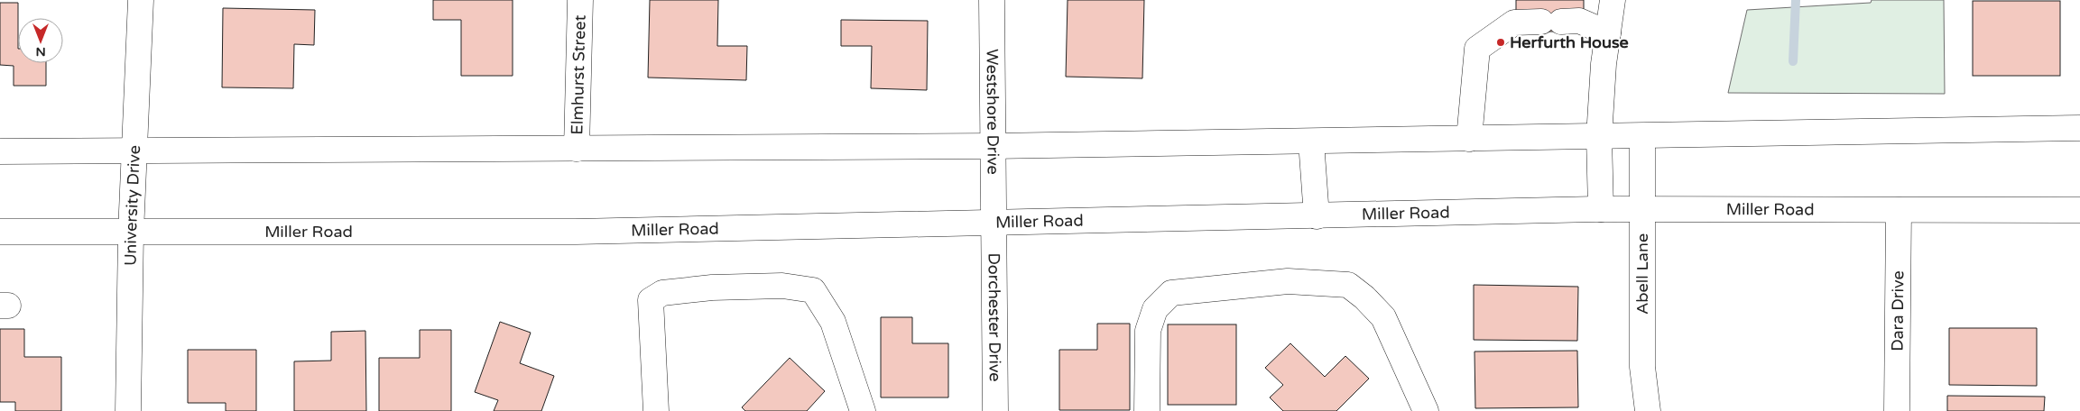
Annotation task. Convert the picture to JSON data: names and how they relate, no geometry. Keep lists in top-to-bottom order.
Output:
{
  "streets": {
    "main road": [
      "Elmhurst Street",
      "Westshore Drive",
      "University Drive",
      "Miller Road",
      "Abell Lane",
      "Dara Drive",
      "Dorchester Drive"
    ]
  },
  "crossings": [
    ["Westshore Drive", "Miller Road"],
    ["Westshore Drive", "Dorchester Drive"],
    ["University Drive", "Miller Road"],
    ["Miller Road", "Abell Lane"],
    ["Miller Road", "Dara Drive"],
    ["Miller Road", "Dorchester Drive"]
  ],
  "places": ["Herfurth House"],
  "north": "bottom"
}
